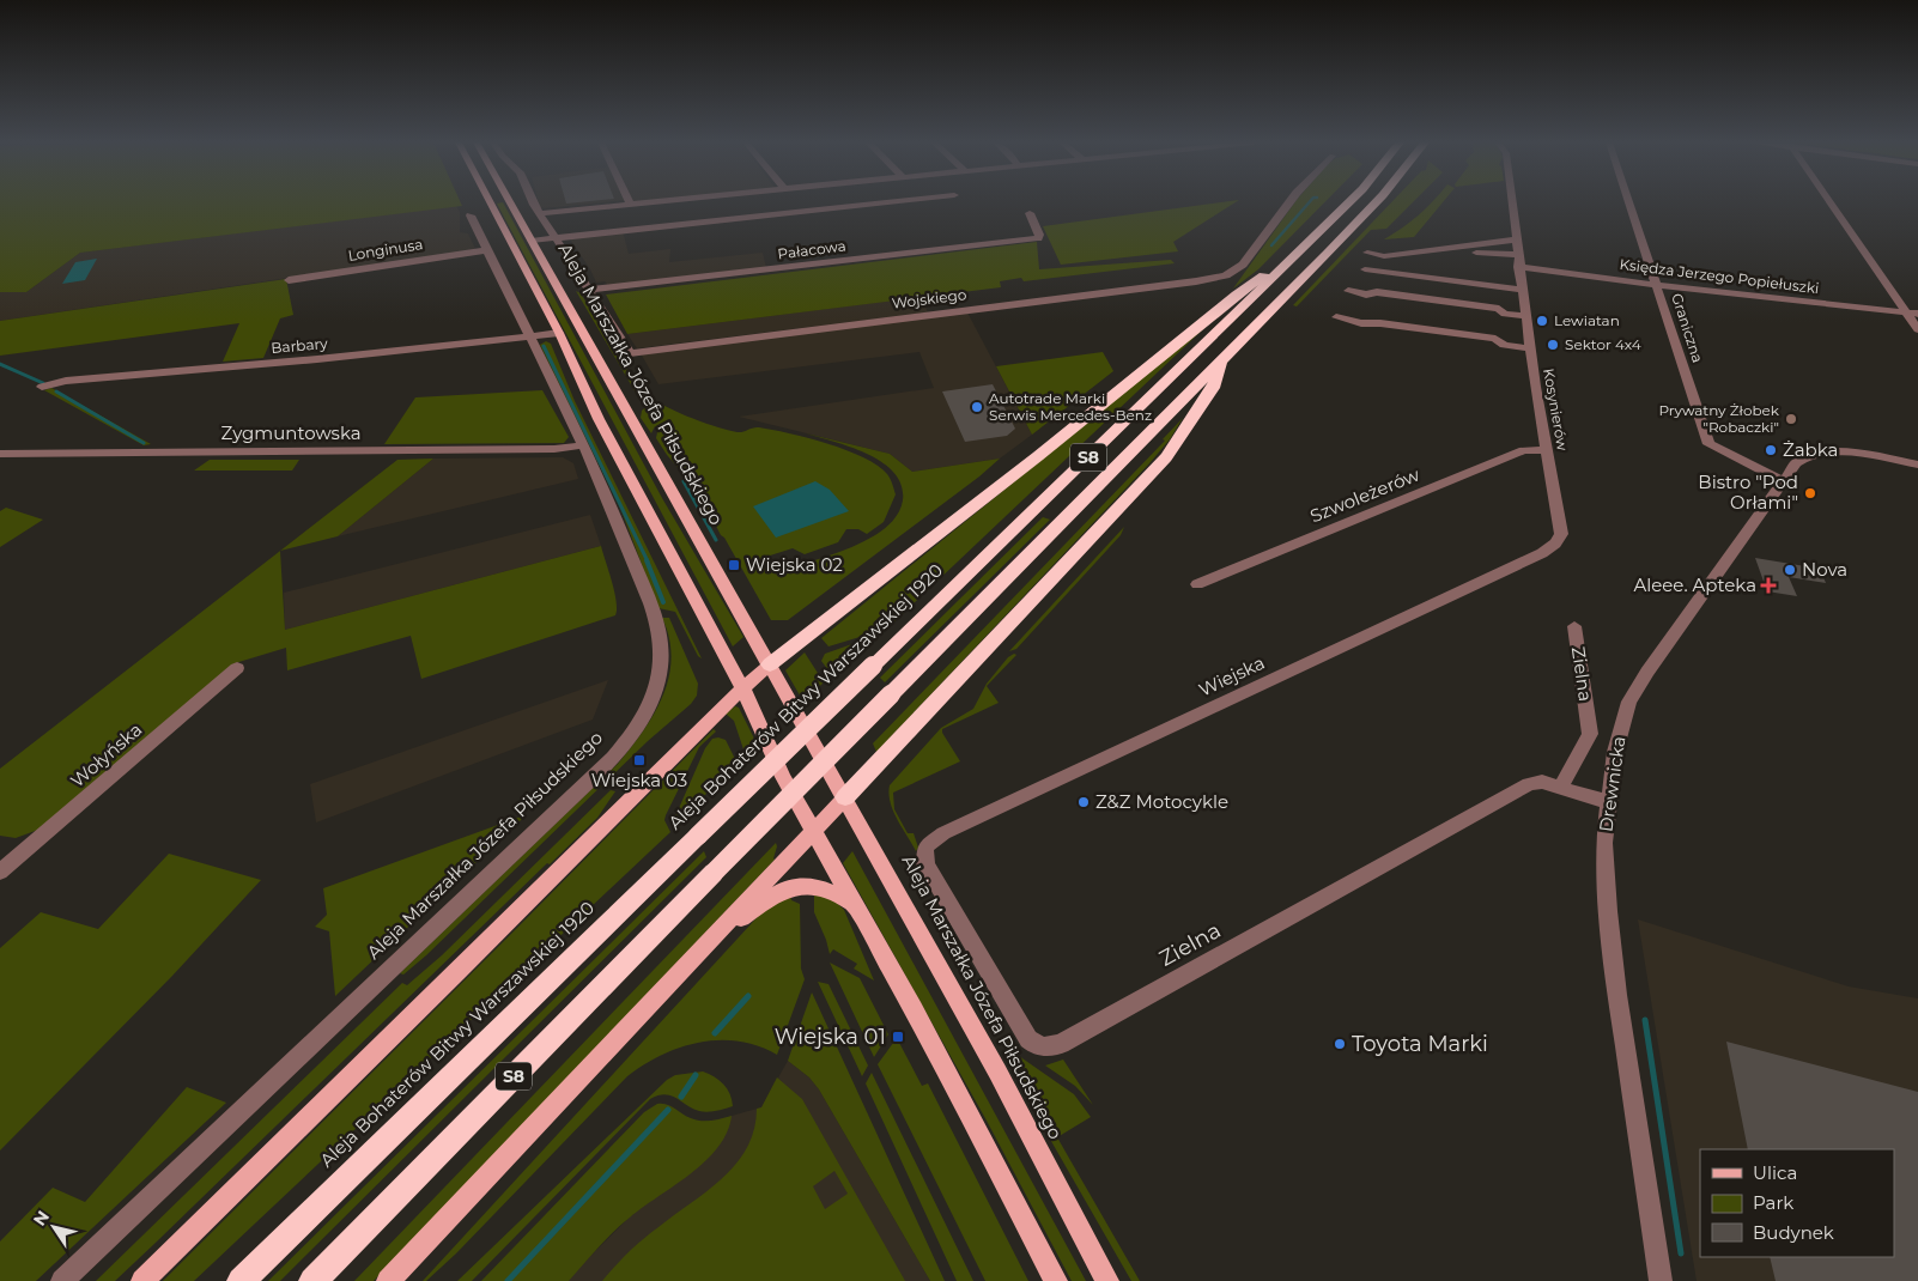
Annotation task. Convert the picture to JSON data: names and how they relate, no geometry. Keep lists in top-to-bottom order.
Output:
{
  "streets": {
    "highway": ["S8", "Aleja Bohaterów Bitwy Warszawskiej 1920"],
    "main road": ["Aleja Marszałka Józefa Piłsudskiego"],
    "street": [
      "Longinusa",
      "Pałacowa",
      "Księdza Jerzego Popiełuszki",
      "Wojskiego",
      "Graniczna",
      "Barbary",
      "Kosynierów",
      "Zygmuntowska",
      "Szwoleżerów",
      "Zielna",
      "Wiejska",
      "Wołyńska",
      "Drewnicka"
    ]
  },
  "crossings": [
    ["Longinusa", "Aleja Marszałka Józefa Piłsudskiego"],
    ["Pałacowa", "Aleja Marszałka Józefa Piłsudskiego"],
    ["Księdza Jerzego Popiełuszki", "Graniczna"],
    ["Księdza Jerzego Popiełuszki", "Kosynierów"],
    ["Wojskiego", "Aleja Marszałka Józefa Piłsudskiego"],
    ["Graniczna", "Drewnicka"],
    ["Barbary", "Aleja Marszałka Józefa Piłsudskiego"],
    ["Aleja Marszałka Józefa Piłsudskiego", "Zygmuntowska"],
    ["Kosynierów", "Szwoleżerów"],
    ["Kosynierów", "Wiejska"],
    ["Zielna", "Wiejska"],
    ["Zielna", "Drewnicka"]
  ],
  "places": {
    "other": [
      "Lewiatan",
      "Sektor 4x4",
      "Autotrade Marki Serwis Mercedes-Benz",
      "Prywatny Żłobek \"Robaczki\"",
      "Żabka",
      "Bistro \"Pod Orłami\"",
      "Nova",
      "Z&Z Motocykle",
      "Toyota Marki"
    ],
    "transit": ["Wiejska 02", "Wiejska 03", "Wiejska 01"],
    "health": ["Aleee. Apteka"]
  },
  "legend": ["Ulica", "Park", "Budynek"],
  "north": "top left"
}
